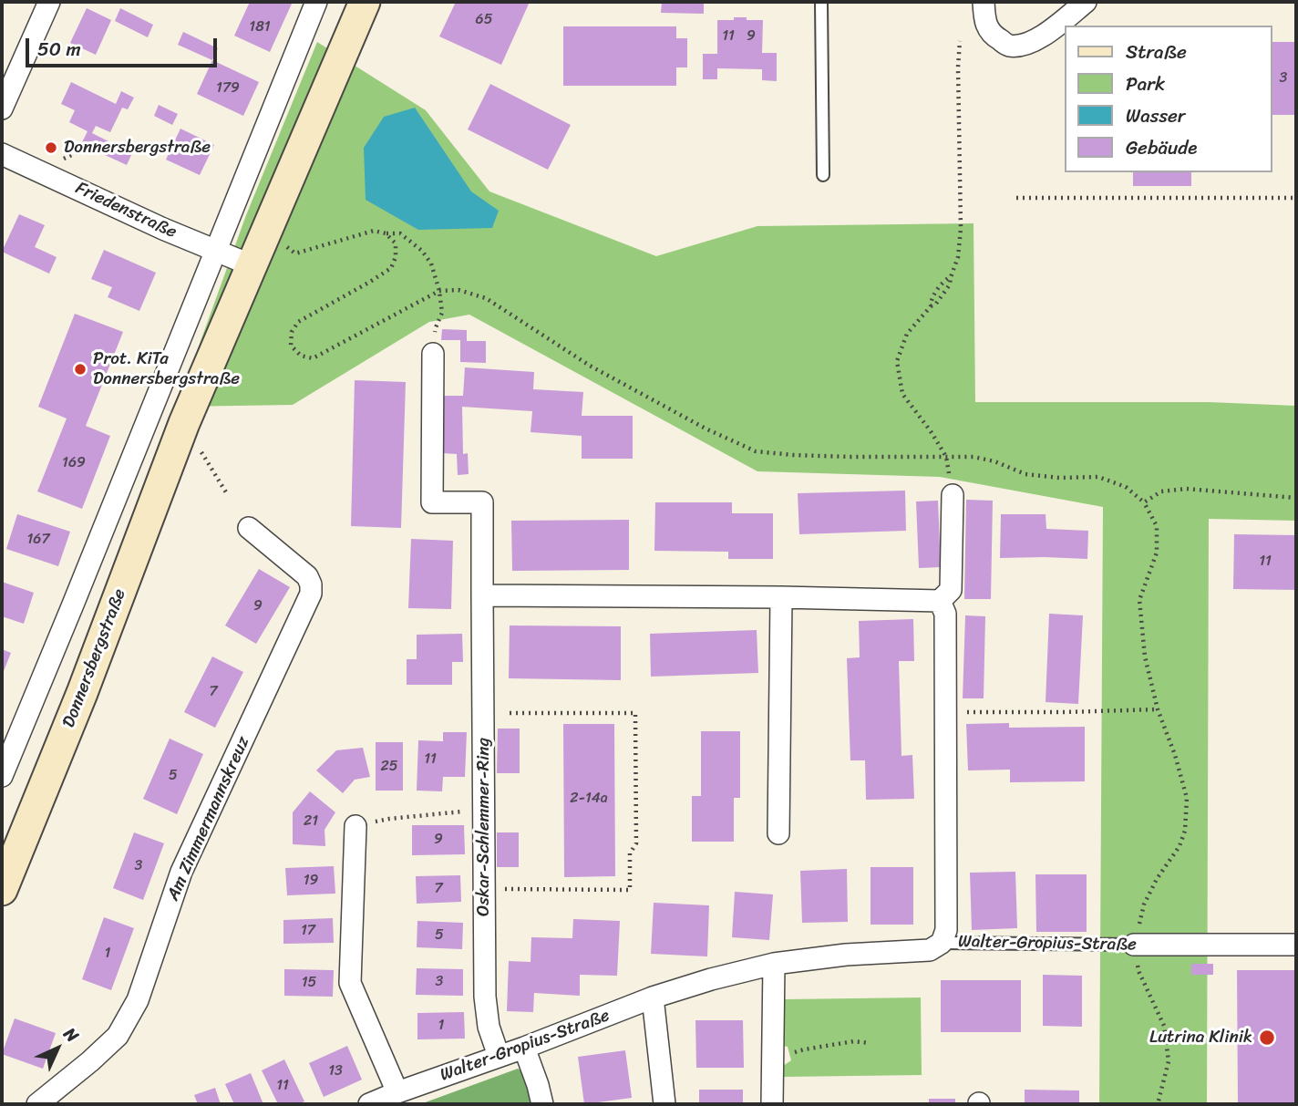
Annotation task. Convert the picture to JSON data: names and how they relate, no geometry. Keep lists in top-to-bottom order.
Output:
{
  "streets": {
    "main road": ["Donnersbergstraße"],
    "street": [
      "Friedenstraße",
      "Am Zimmermannskreuz",
      "Oskar-Schlemmer-Ring",
      "Walter-Gropius-Straße"
    ]
  },
  "crossings": [
    ["Friedenstraße", "Donnersbergstraße"],
    ["Oskar-Schlemmer-Ring", "Walter-Gropius-Straße"]
  ],
  "places": ["Donnersbergstraße", "Prot. KiTa Donnersbergstraße", "Lutrina Klinik"],
  "house_numbers": [
    "65",
    "181",
    "11",
    "9",
    "3",
    "179",
    "169",
    "167",
    "11",
    "9",
    "7",
    "11",
    "25",
    "5",
    "2-14a",
    "21",
    "9",
    "3",
    "19",
    "7",
    "17",
    "5",
    "1",
    "3",
    "15",
    "1",
    "13",
    "11"
  ],
  "legend": [
    "Straße",
    "Park",
    "Wasser",
    "Gebäude"
  ],
  "scale_bar": "50 m",
  "north": "top right"
}
